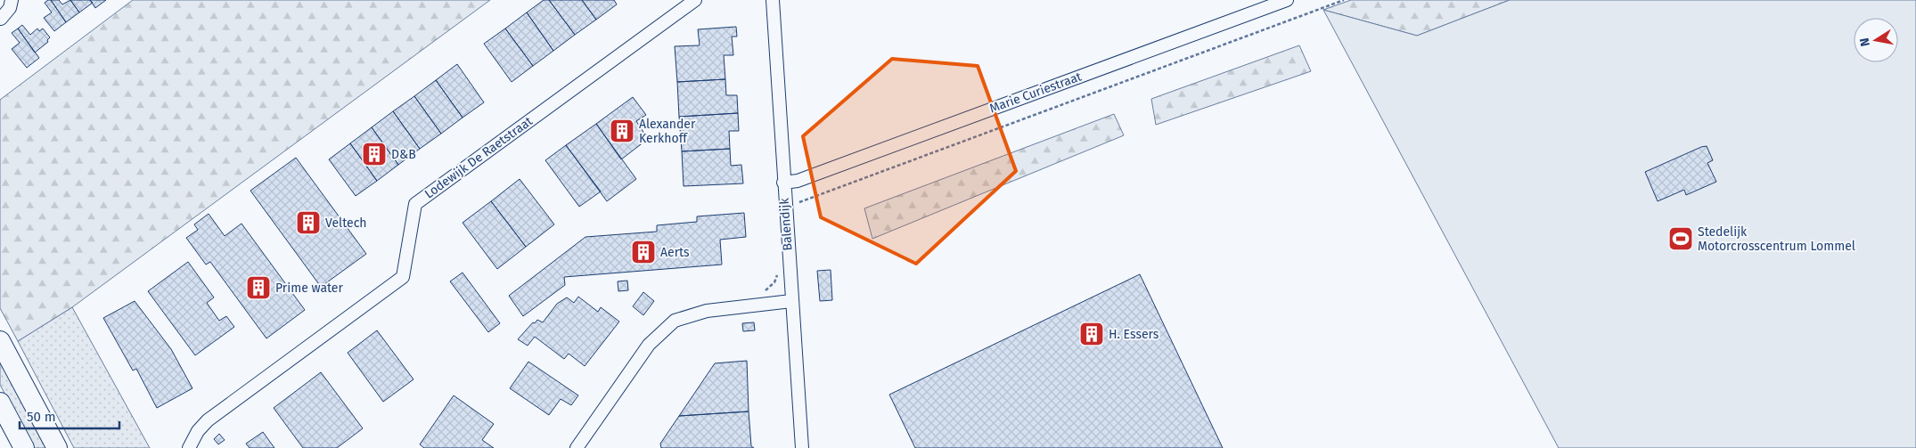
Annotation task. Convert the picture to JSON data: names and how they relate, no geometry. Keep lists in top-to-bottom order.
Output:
{
  "streets": {
    "street": ["Marie Curiestraat", "Lodewijk De Raetstraat", "Balendijk"]
  },
  "crossings": [
    ["Marie Curiestraat", "Balendijk"]
  ],
  "places": {
    "building": [
      "Alexander Kerkhoff",
      "D&B",
      "Veltech",
      "Aerts",
      "Prime water",
      "H. Essers"
    ],
    "sports": ["Stedelijk Motorcrosscentrum Lommel"]
  },
  "scale_bar": "50 m",
  "north": "left"
}
